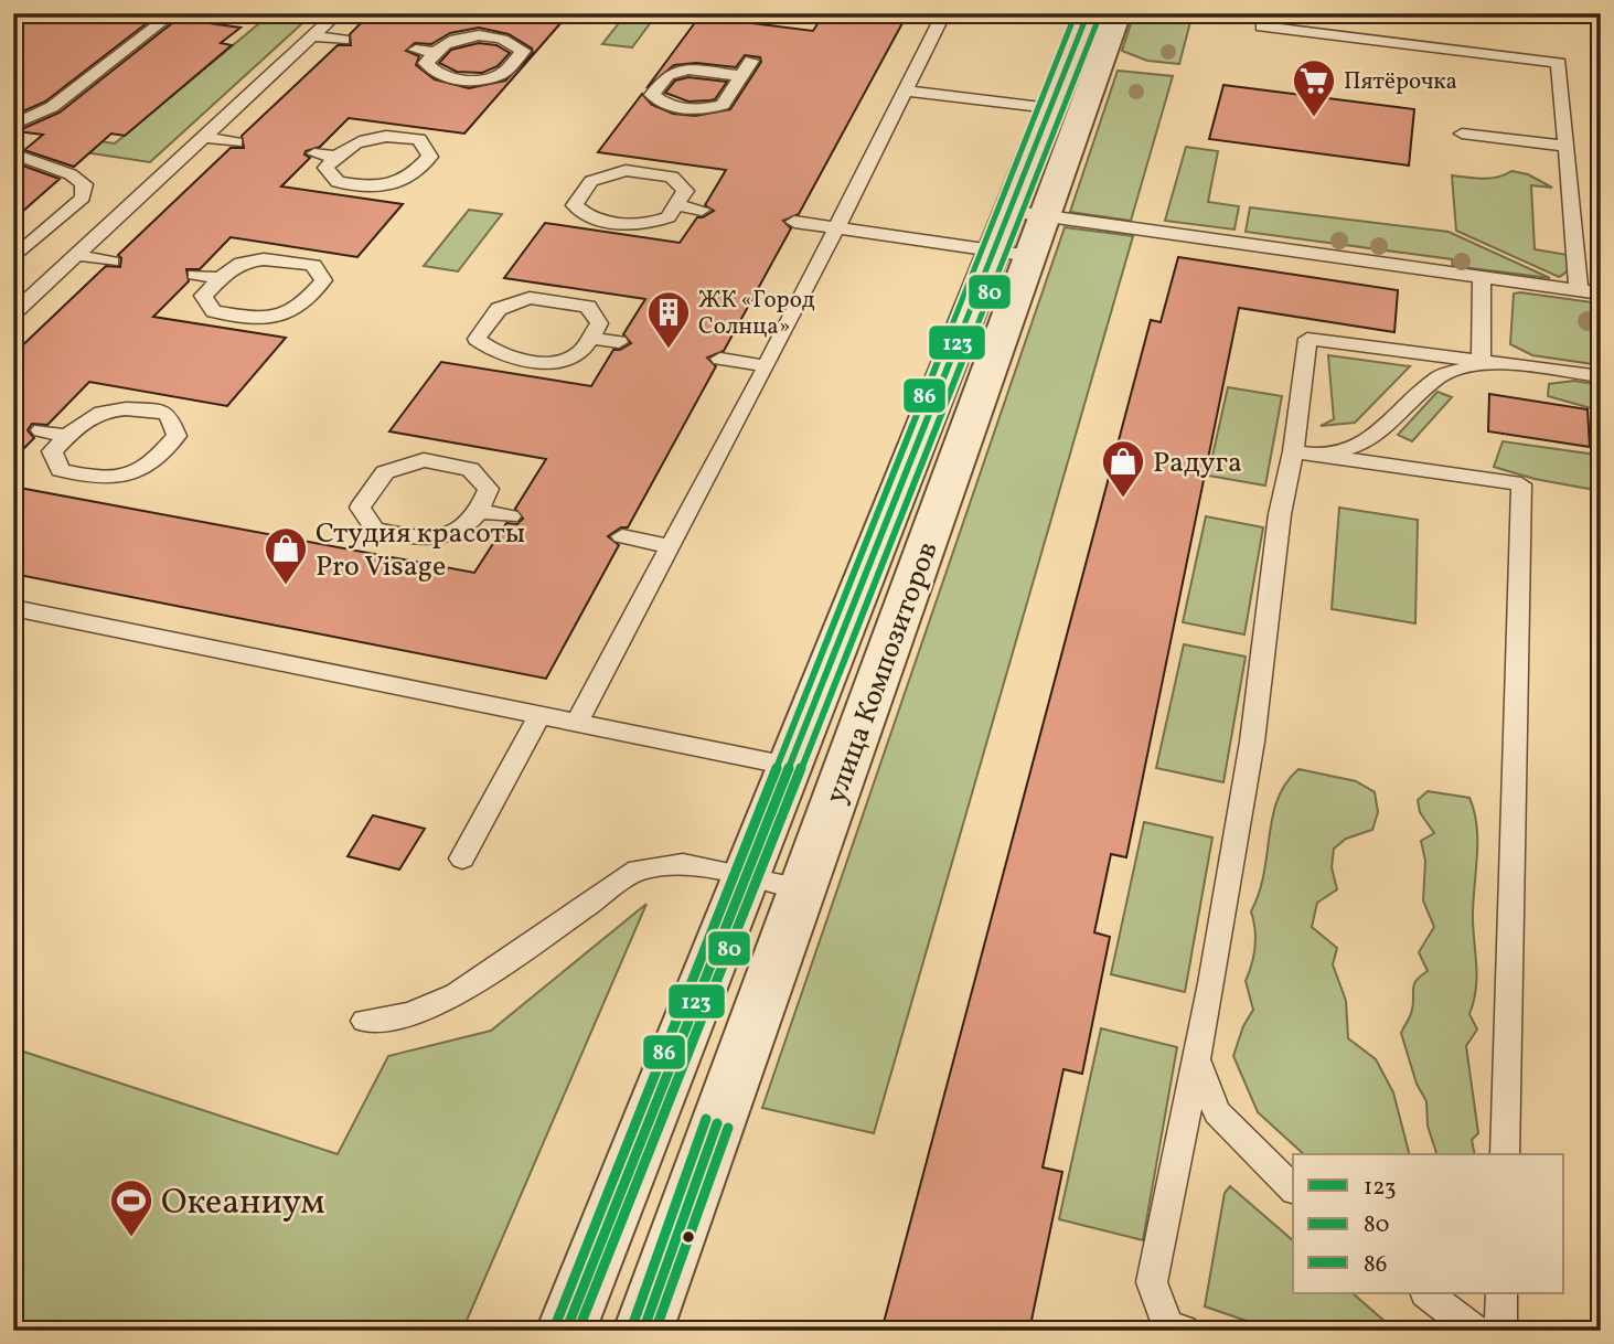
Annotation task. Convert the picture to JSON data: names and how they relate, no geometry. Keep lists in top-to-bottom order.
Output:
{
  "streets": {
    "street": ["улица Композиторов"]
  },
  "places": {
    "supermarket": ["Пятёрочка"],
    "building": ["ЖК «Город Солнца»"],
    "shop": ["Радуга", "Студия красоты Pro Visage"],
    "sports": ["Океаниум"]
  },
  "lines": ["transit line 123", "transit line 86", "transit line 80"],
  "legend": ["123", "80", "86"]
}
